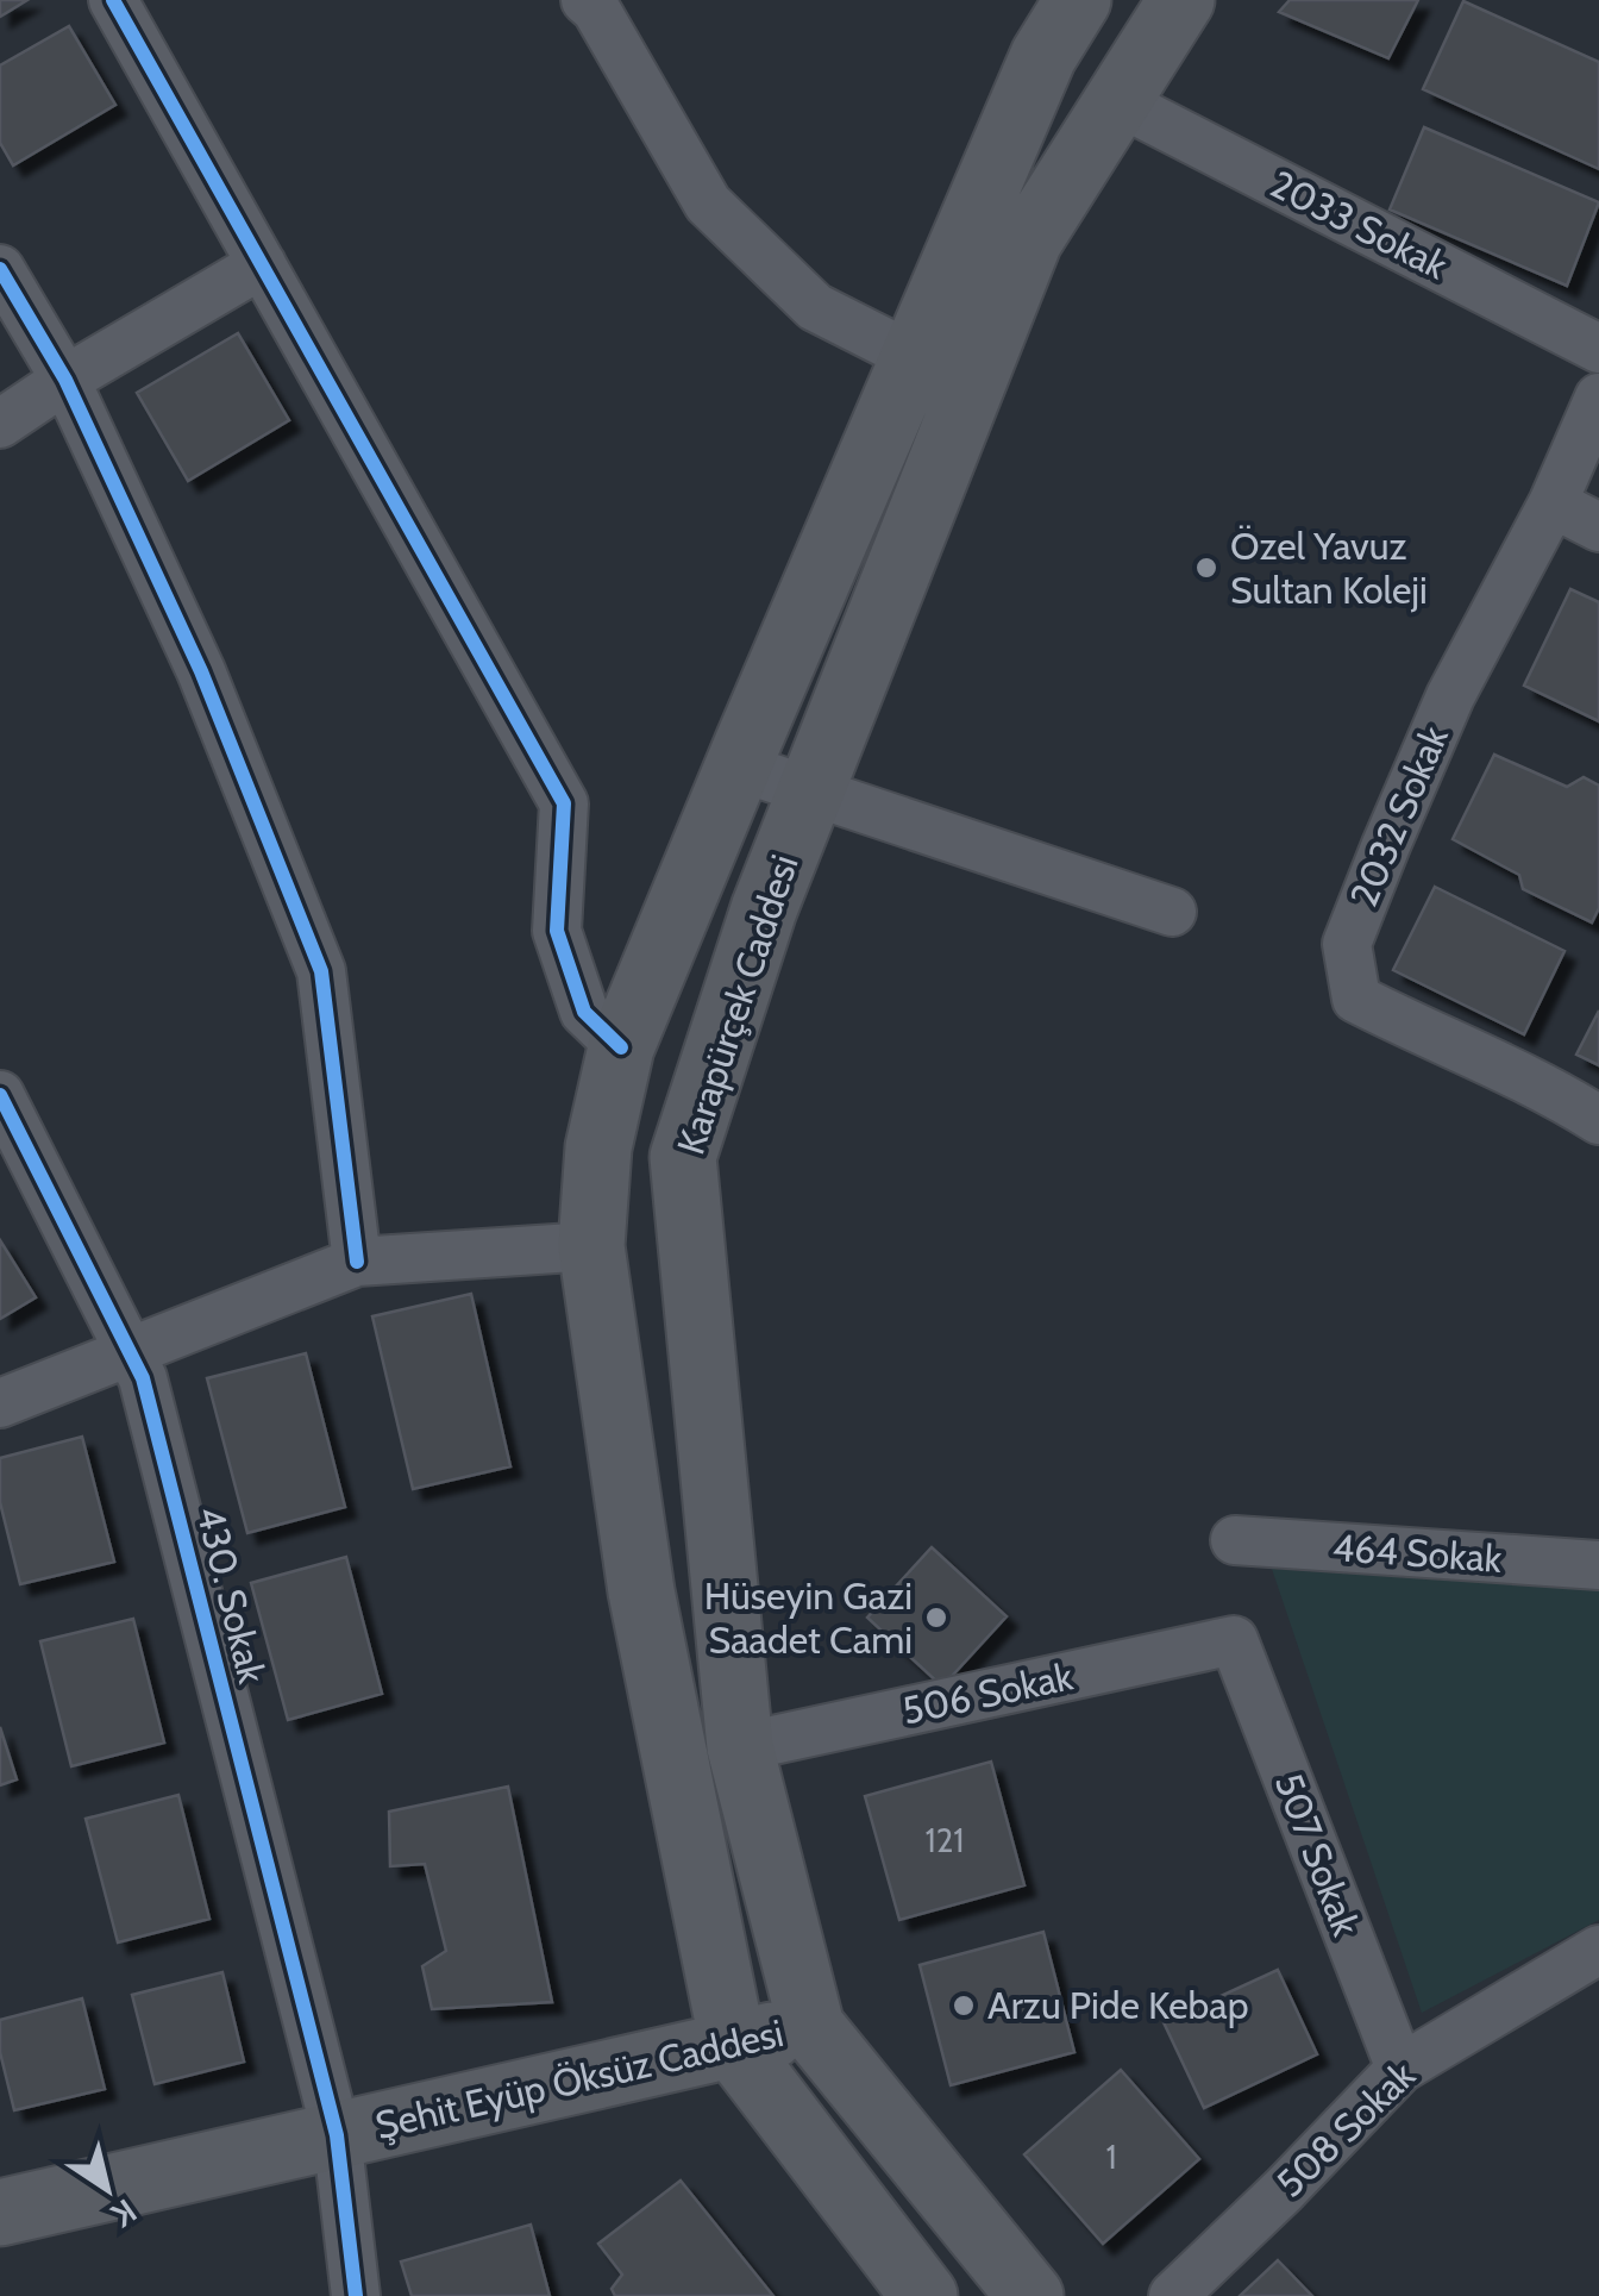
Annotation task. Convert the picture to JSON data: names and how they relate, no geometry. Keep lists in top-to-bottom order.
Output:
{
  "streets": {
    "main road": ["Karapürçek Caddesi", "Şehit Eyüp Öksüz Caddesi"],
    "street": [
      "2033 Sokak",
      "2032 Sokak",
      "464 Sokak",
      "430. Sokak",
      "506 Sokak",
      "507 Sokak",
      "508 Sokak"
    ]
  },
  "crossings": [
    ["2033 Sokak", "Karapürçek Caddesi"],
    ["Karapürçek Caddesi", "506 Sokak"],
    ["Karapürçek Caddesi", "Şehit Eyüp Öksüz Caddesi"],
    ["430. Sokak", "Şehit Eyüp Öksüz Caddesi"],
    ["506 Sokak", "507 Sokak"],
    ["507 Sokak", "508 Sokak"]
  ],
  "places": ["Özel Yavuz Sultan Koleji", "Hüseyin Gazi Saadet Cami", "Arzu Pide Kebap"],
  "house_numbers": ["121", "1"],
  "north": "bottom right"
}
